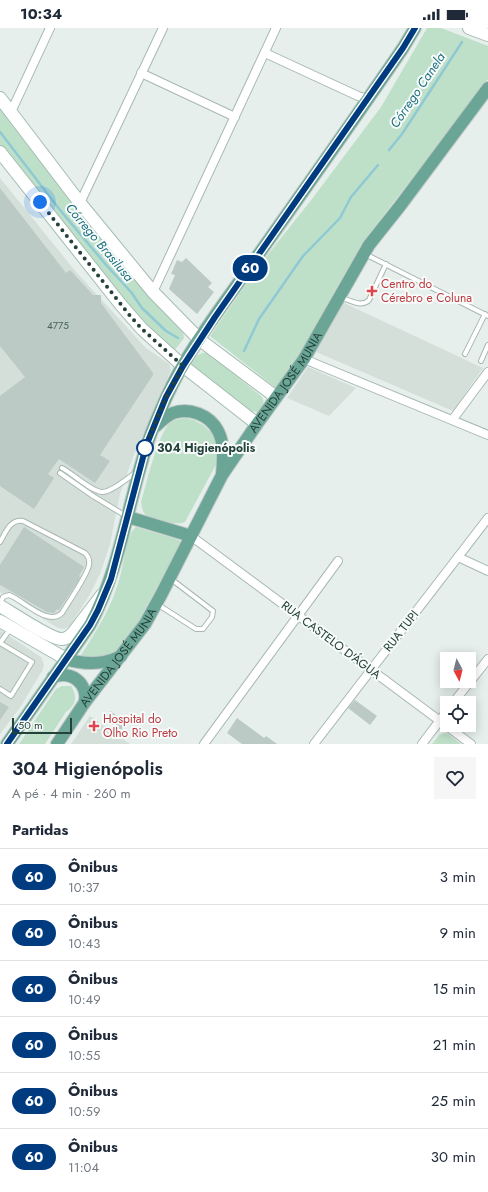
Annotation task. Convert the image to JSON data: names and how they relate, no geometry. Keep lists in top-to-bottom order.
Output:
{
  "streets": {
    "main road": ["AVENIDA JOSÉ MUNIA"],
    "street": ["RUA TUPI", "RUA CASTELO D'ÁGUA"]
  },
  "crossings": [
    ["AVENIDA JOSÉ MUNIA", "RUA CASTELO D'ÁGUA"],
    ["RUA TUPI", "RUA CASTELO D'ÁGUA"]
  ],
  "water": ["Córrego Canela", "Córrego Brasilusa"],
  "places": {
    "health": ["Centro do Cérebro e Coluna", "Hospital do Olho Rio Preto"],
    "other": ["304 Higienópolis"]
  },
  "lines": ["bus line 60"],
  "house_numbers": ["4775"],
  "scale_bar": "50 m",
  "north": "bottom",
  "page": {
    "status": "10:34",
    "on_map": "60",
    "scale": "50 m",
    "heading": [
      ["304 Higienópolis", "A pé · 4 min · 260 m"],
      "Partidas"
    ],
    "list": [
      {
        "mark": "60",
        "name": "Ônibus",
        "note": "10:37",
        "value": "3 min"
      },
      {
        "mark": "60",
        "name": "Ônibus",
        "note": "10:43",
        "value": "9 min"
      },
      {
        "mark": "60",
        "name": "Ônibus",
        "note": "10:49",
        "value": "15 min"
      },
      {
        "mark": "60",
        "name": "Ônibus",
        "note": "10:55",
        "value": "21 min"
      },
      {
        "mark": "60",
        "name": "Ônibus",
        "note": "10:59",
        "value": "25 min"
      },
      {
        "mark": "60",
        "name": "Ônibus",
        "note": "11:04",
        "value": "30 min"
      }
    ]
  }
}
